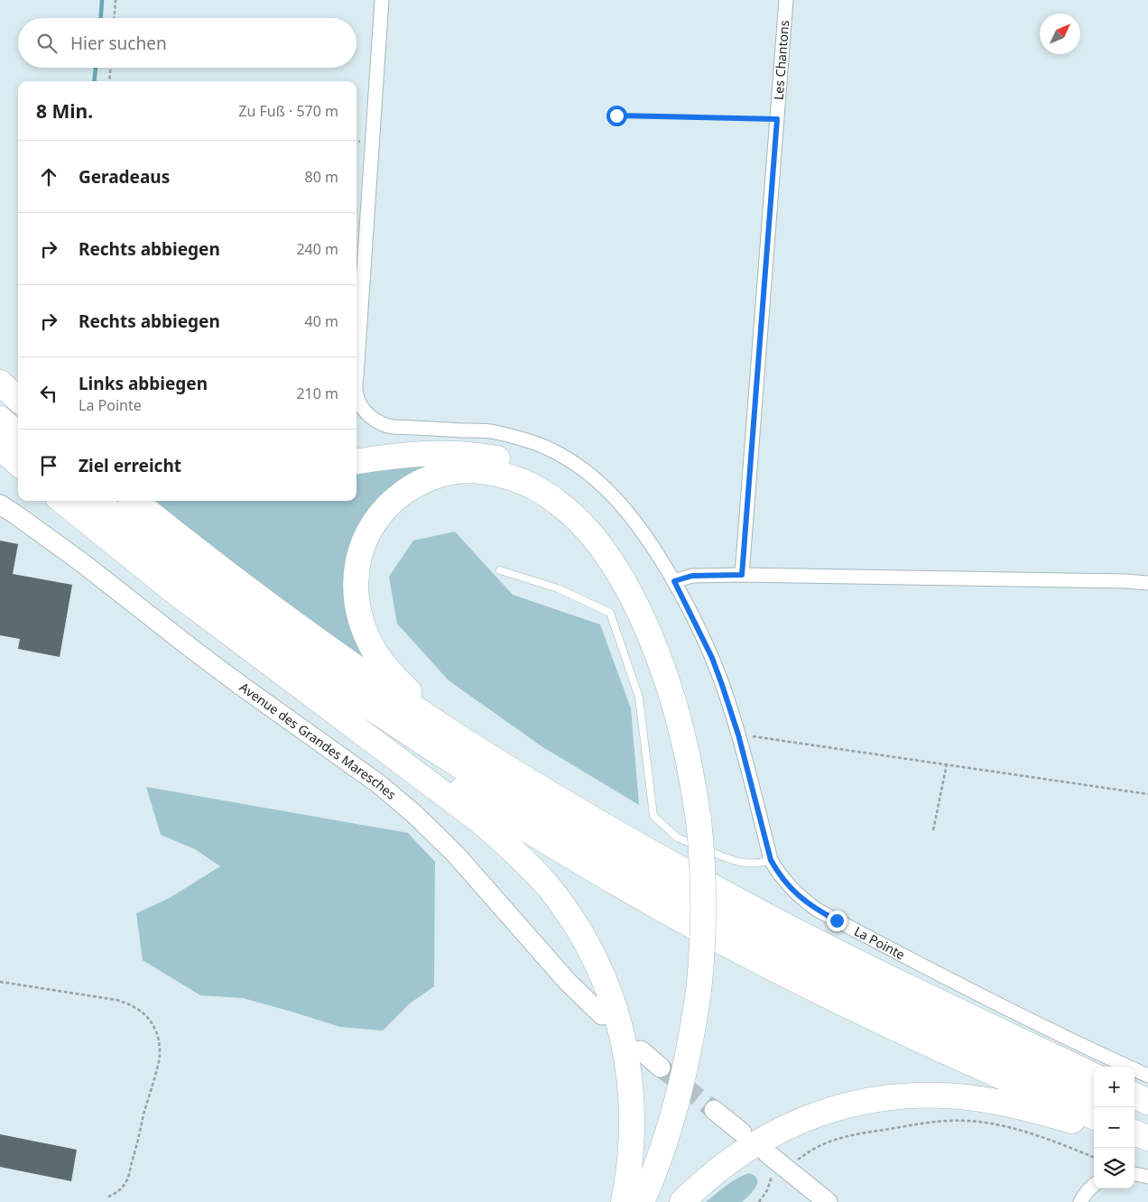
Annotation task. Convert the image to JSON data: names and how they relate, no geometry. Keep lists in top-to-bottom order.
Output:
{
  "streets": {
    "main road": ["Avenue des Grandes Maresches"],
    "street": ["Les Chantons", "La Pointe"]
  },
  "north": "top right",
  "page": {
    "search": "Hier suchen",
    "heading": ["8 Min.", "Zu Fuß · 570 m"],
    "list": [
      ["Geradeaus", "80 m"],
      ["Rechts abbiegen", "240 m"],
      ["Rechts abbiegen", "40 m"],
      ["Links abbiegen", "La Pointe", "210 m"],
      "Ziel erreicht"
    ],
    "map_buttons": ["+", "−"]
  }
}
